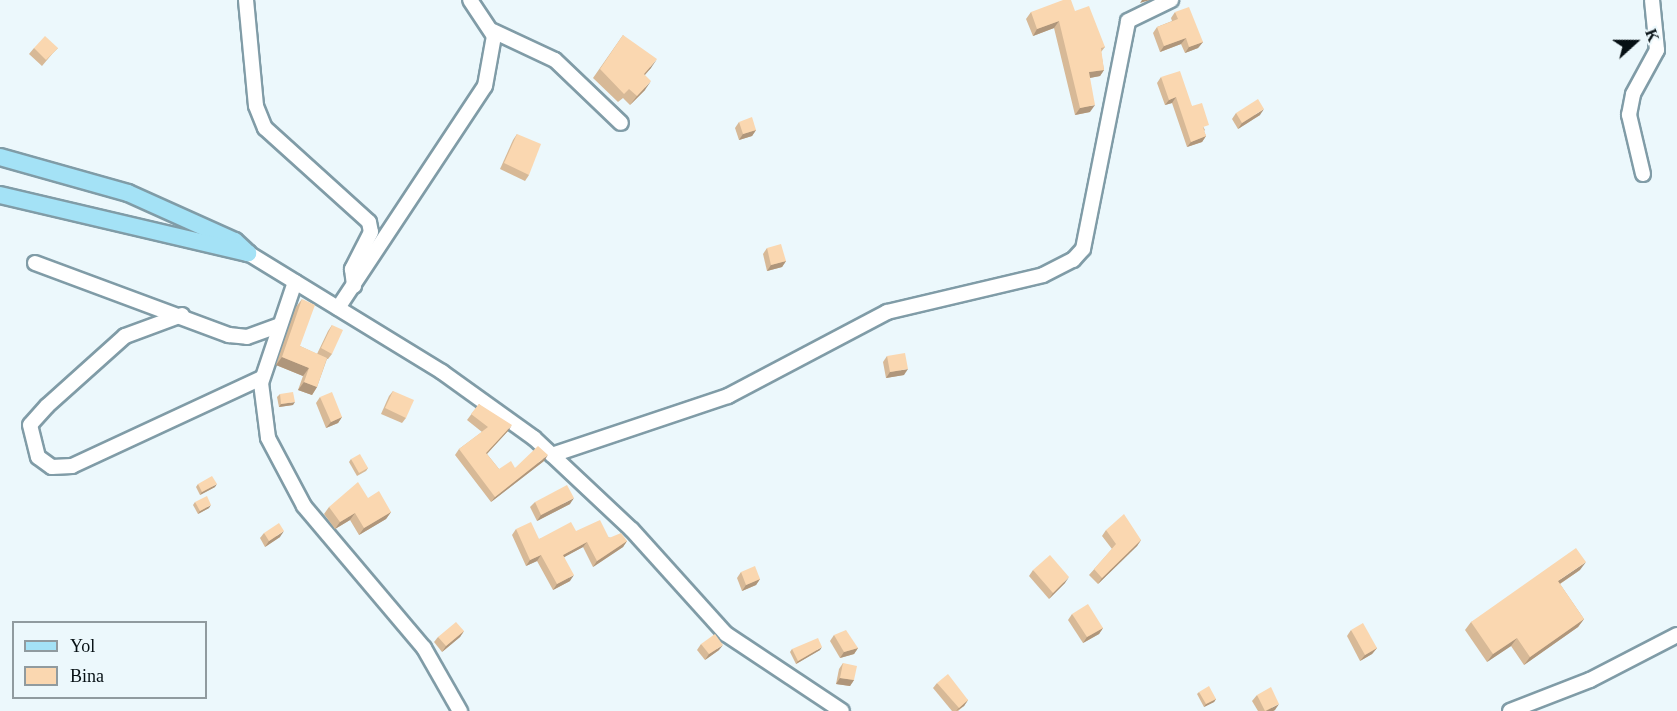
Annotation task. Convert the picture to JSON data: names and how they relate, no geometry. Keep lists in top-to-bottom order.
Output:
{
  "legend": ["Yol", "Bina"],
  "north": "right"
}
